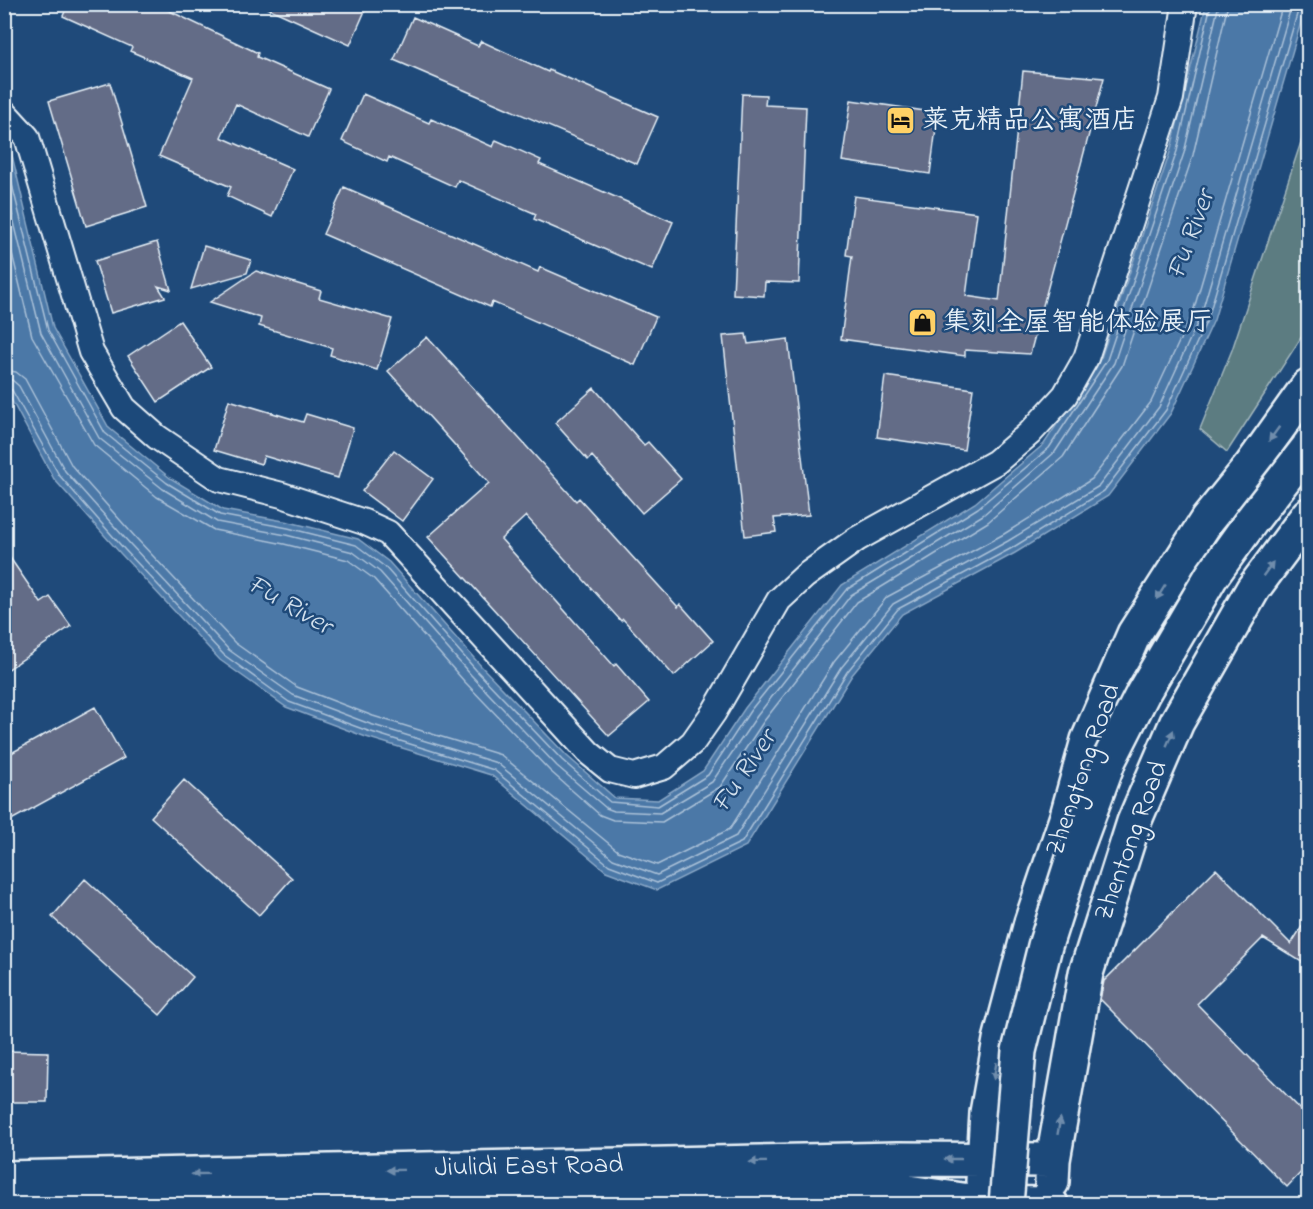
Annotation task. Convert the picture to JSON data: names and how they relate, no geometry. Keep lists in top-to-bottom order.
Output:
{
  "streets": {
    "main road": ["Zhengtong Road", "Zhentong Road", "Jiulidi East Road"]
  },
  "crossings": [
    ["Zhengtong Road", "Jiulidi East Road"],
    ["Zhentong Road", "Jiulidi East Road"]
  ],
  "water": ["Fu River"],
  "places": {
    "hotel": ["莱克精品公寓酒店"],
    "shop": ["集刻全屋智能体验展厅"]
  }
}
